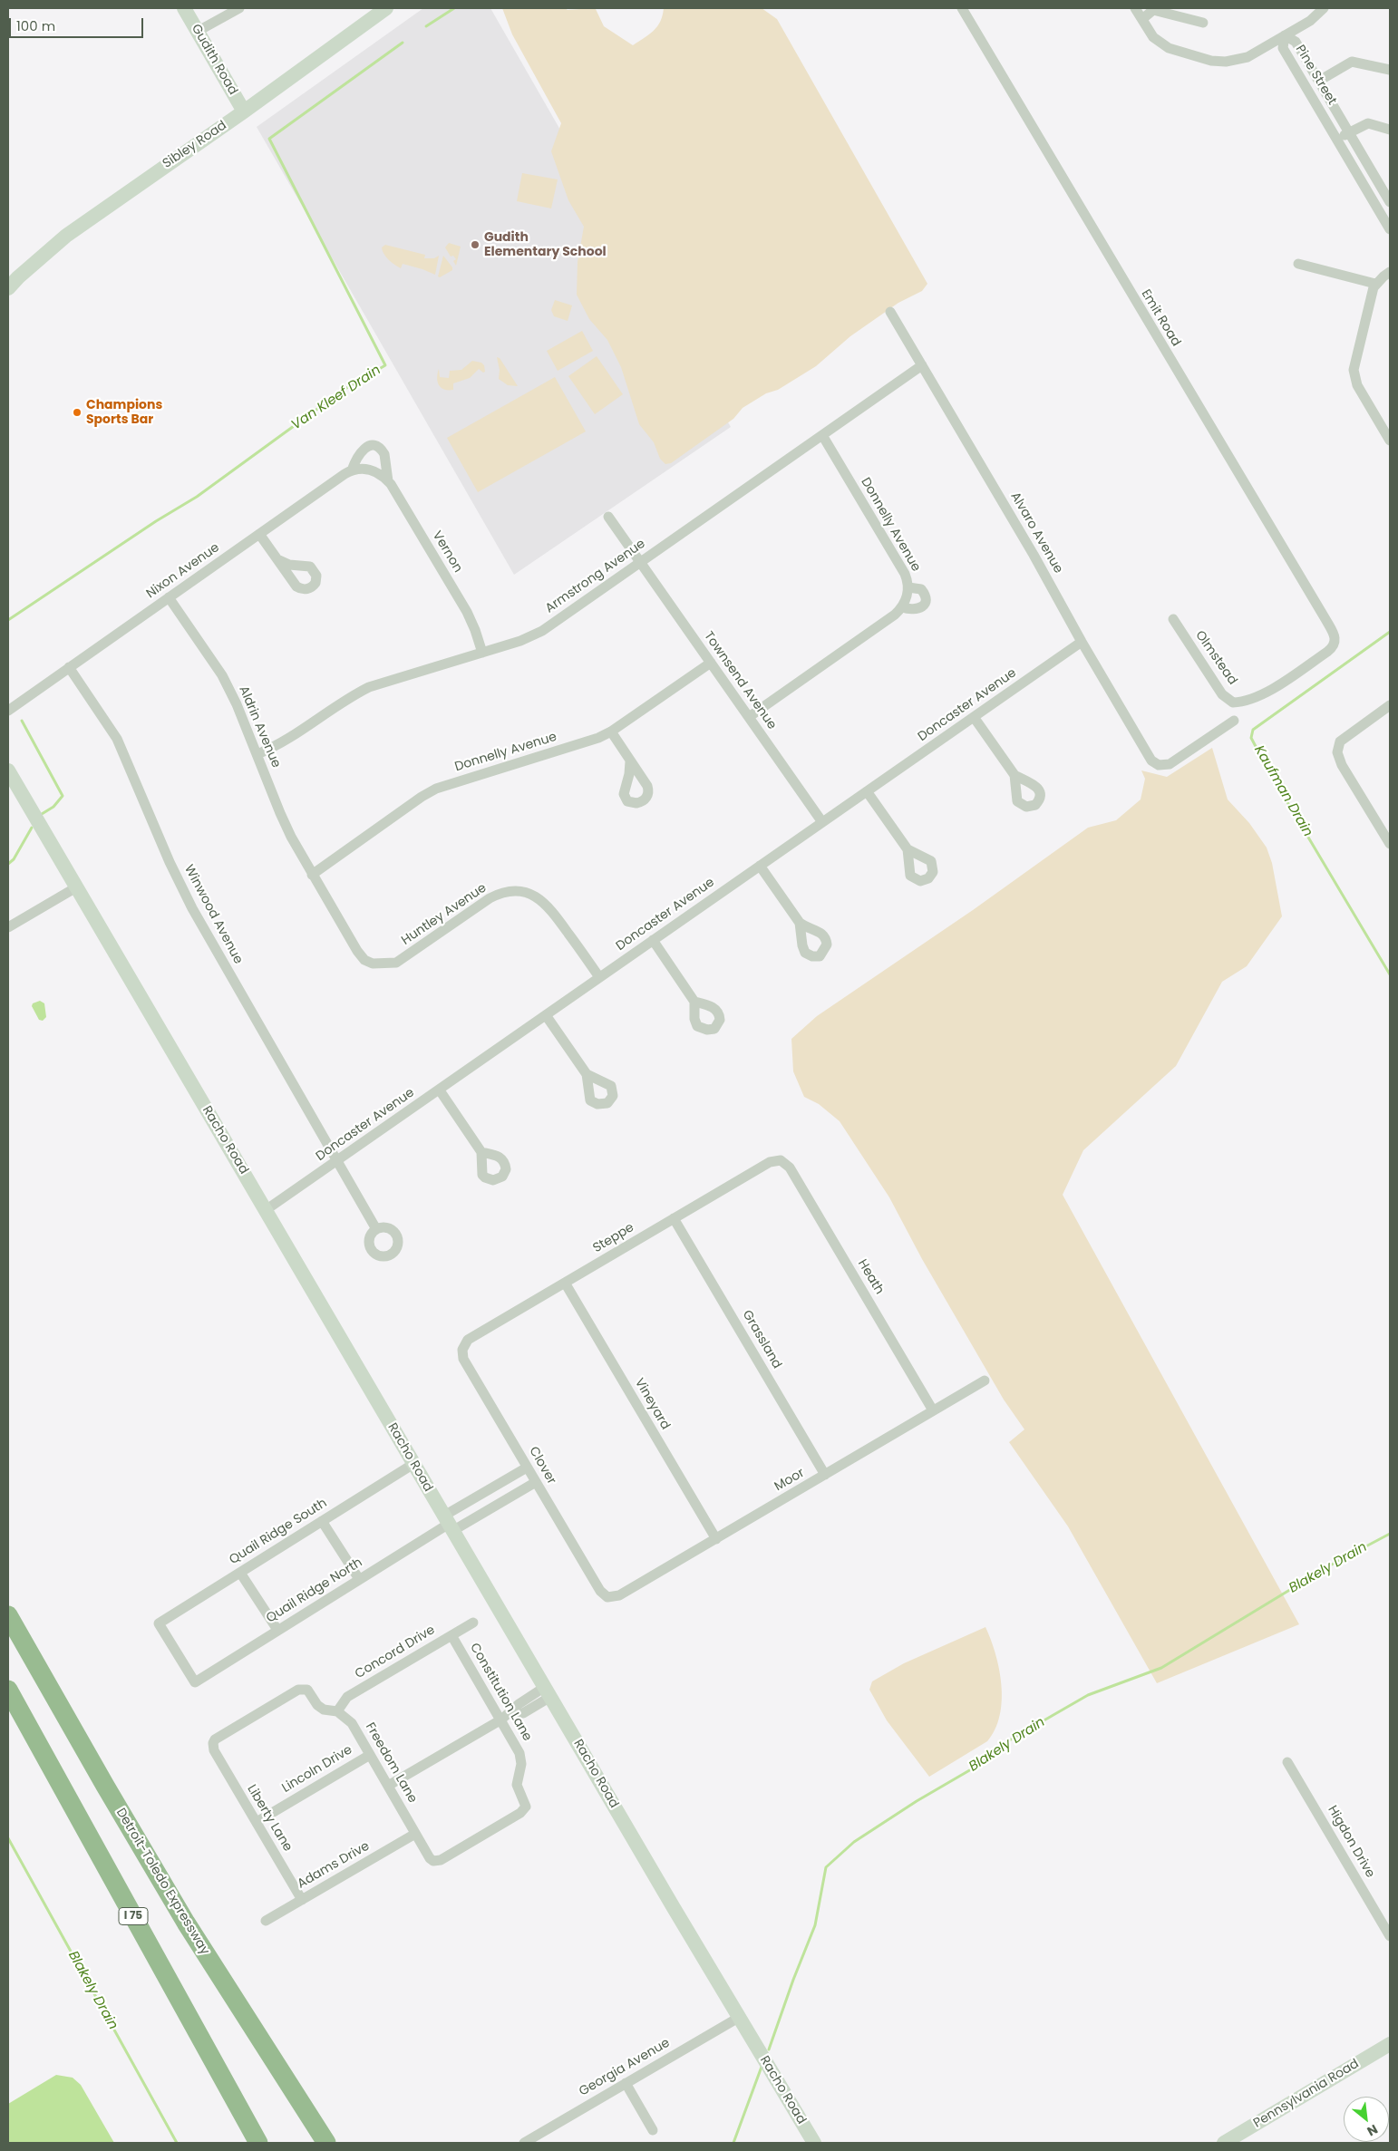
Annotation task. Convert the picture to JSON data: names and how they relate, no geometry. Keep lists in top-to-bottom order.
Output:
{
  "streets": {
    "highway": ["Detroit-Toledo Expressway", "I 75"],
    "street": [
      "Gudith Road",
      "Pine Street",
      "Sibley Road",
      "Emit Road",
      "Donnelly Avenue",
      "Alvaro Avenue",
      "Vernon",
      "Nixon Avenue",
      "Armstrong Avenue",
      "Olmstead",
      "Townsend Avenue",
      "Doncaster Avenue",
      "Aldrin Avenue",
      "Winwood Avenue",
      "Huntley Avenue",
      "Racho Road",
      "Steppe",
      "Heath",
      "Grassland",
      "Vineyard",
      "Clover",
      "Moor",
      "Quail Ridge South",
      "Quail Ridge North",
      "Concord Drive",
      "Constitution Lane",
      "Freedom Lane",
      "Lincoln Drive",
      "Liberty Lane",
      "Higdon Drive",
      "Adams Drive",
      "Georgia Avenue",
      "Pennsylvania Road"
    ]
  },
  "crossings": [
    ["Gudith Road", "Sibley Road"],
    ["Emit Road", "Olmstead"],
    ["Donnelly Avenue", "Armstrong Avenue"],
    ["Donnelly Avenue", "Townsend Avenue"],
    ["Donnelly Avenue", "Aldrin Avenue"],
    ["Donnelly Avenue", "Huntley Avenue"],
    ["Alvaro Avenue", "Armstrong Avenue"],
    ["Alvaro Avenue", "Doncaster Avenue"],
    ["Vernon", "Nixon Avenue"],
    ["Vernon", "Armstrong Avenue"],
    ["Nixon Avenue", "Aldrin Avenue"],
    ["Nixon Avenue", "Winwood Avenue"],
    ["Armstrong Avenue", "Townsend Avenue"],
    ["Armstrong Avenue", "Aldrin Avenue"],
    ["Townsend Avenue", "Doncaster Avenue"],
    ["Doncaster Avenue", "Winwood Avenue"],
    ["Doncaster Avenue", "Huntley Avenue"],
    ["Doncaster Avenue", "Racho Road"],
    ["Aldrin Avenue", "Huntley Avenue"],
    ["Racho Road", "Quail Ridge South"],
    ["Racho Road", "Quail Ridge North"],
    ["Racho Road", "Georgia Avenue"],
    ["Steppe", "Heath"],
    ["Steppe", "Grassland"],
    ["Steppe", "Vineyard"],
    ["Steppe", "Clover"],
    ["Heath", "Moor"],
    ["Grassland", "Moor"],
    ["Vineyard", "Moor"],
    ["Clover", "Moor"],
    ["Quail Ridge South", "Quail Ridge North"],
    ["Concord Drive", "Constitution Lane"],
    ["Concord Drive", "Freedom Lane"],
    ["Constitution Lane", "Freedom Lane"],
    ["Freedom Lane", "Lincoln Drive"],
    ["Freedom Lane", "Liberty Lane"],
    ["Freedom Lane", "Adams Drive"],
    ["Lincoln Drive", "Liberty Lane"],
    ["Liberty Lane", "Adams Drive"]
  ],
  "water": ["Van Kleef Drain", "Kaufman Drain", "Blakely Drain"],
  "places": ["Gudith Elementary School", "Champions Sports Bar"],
  "scale_bar": "100 m",
  "north": "bottom right"
}
